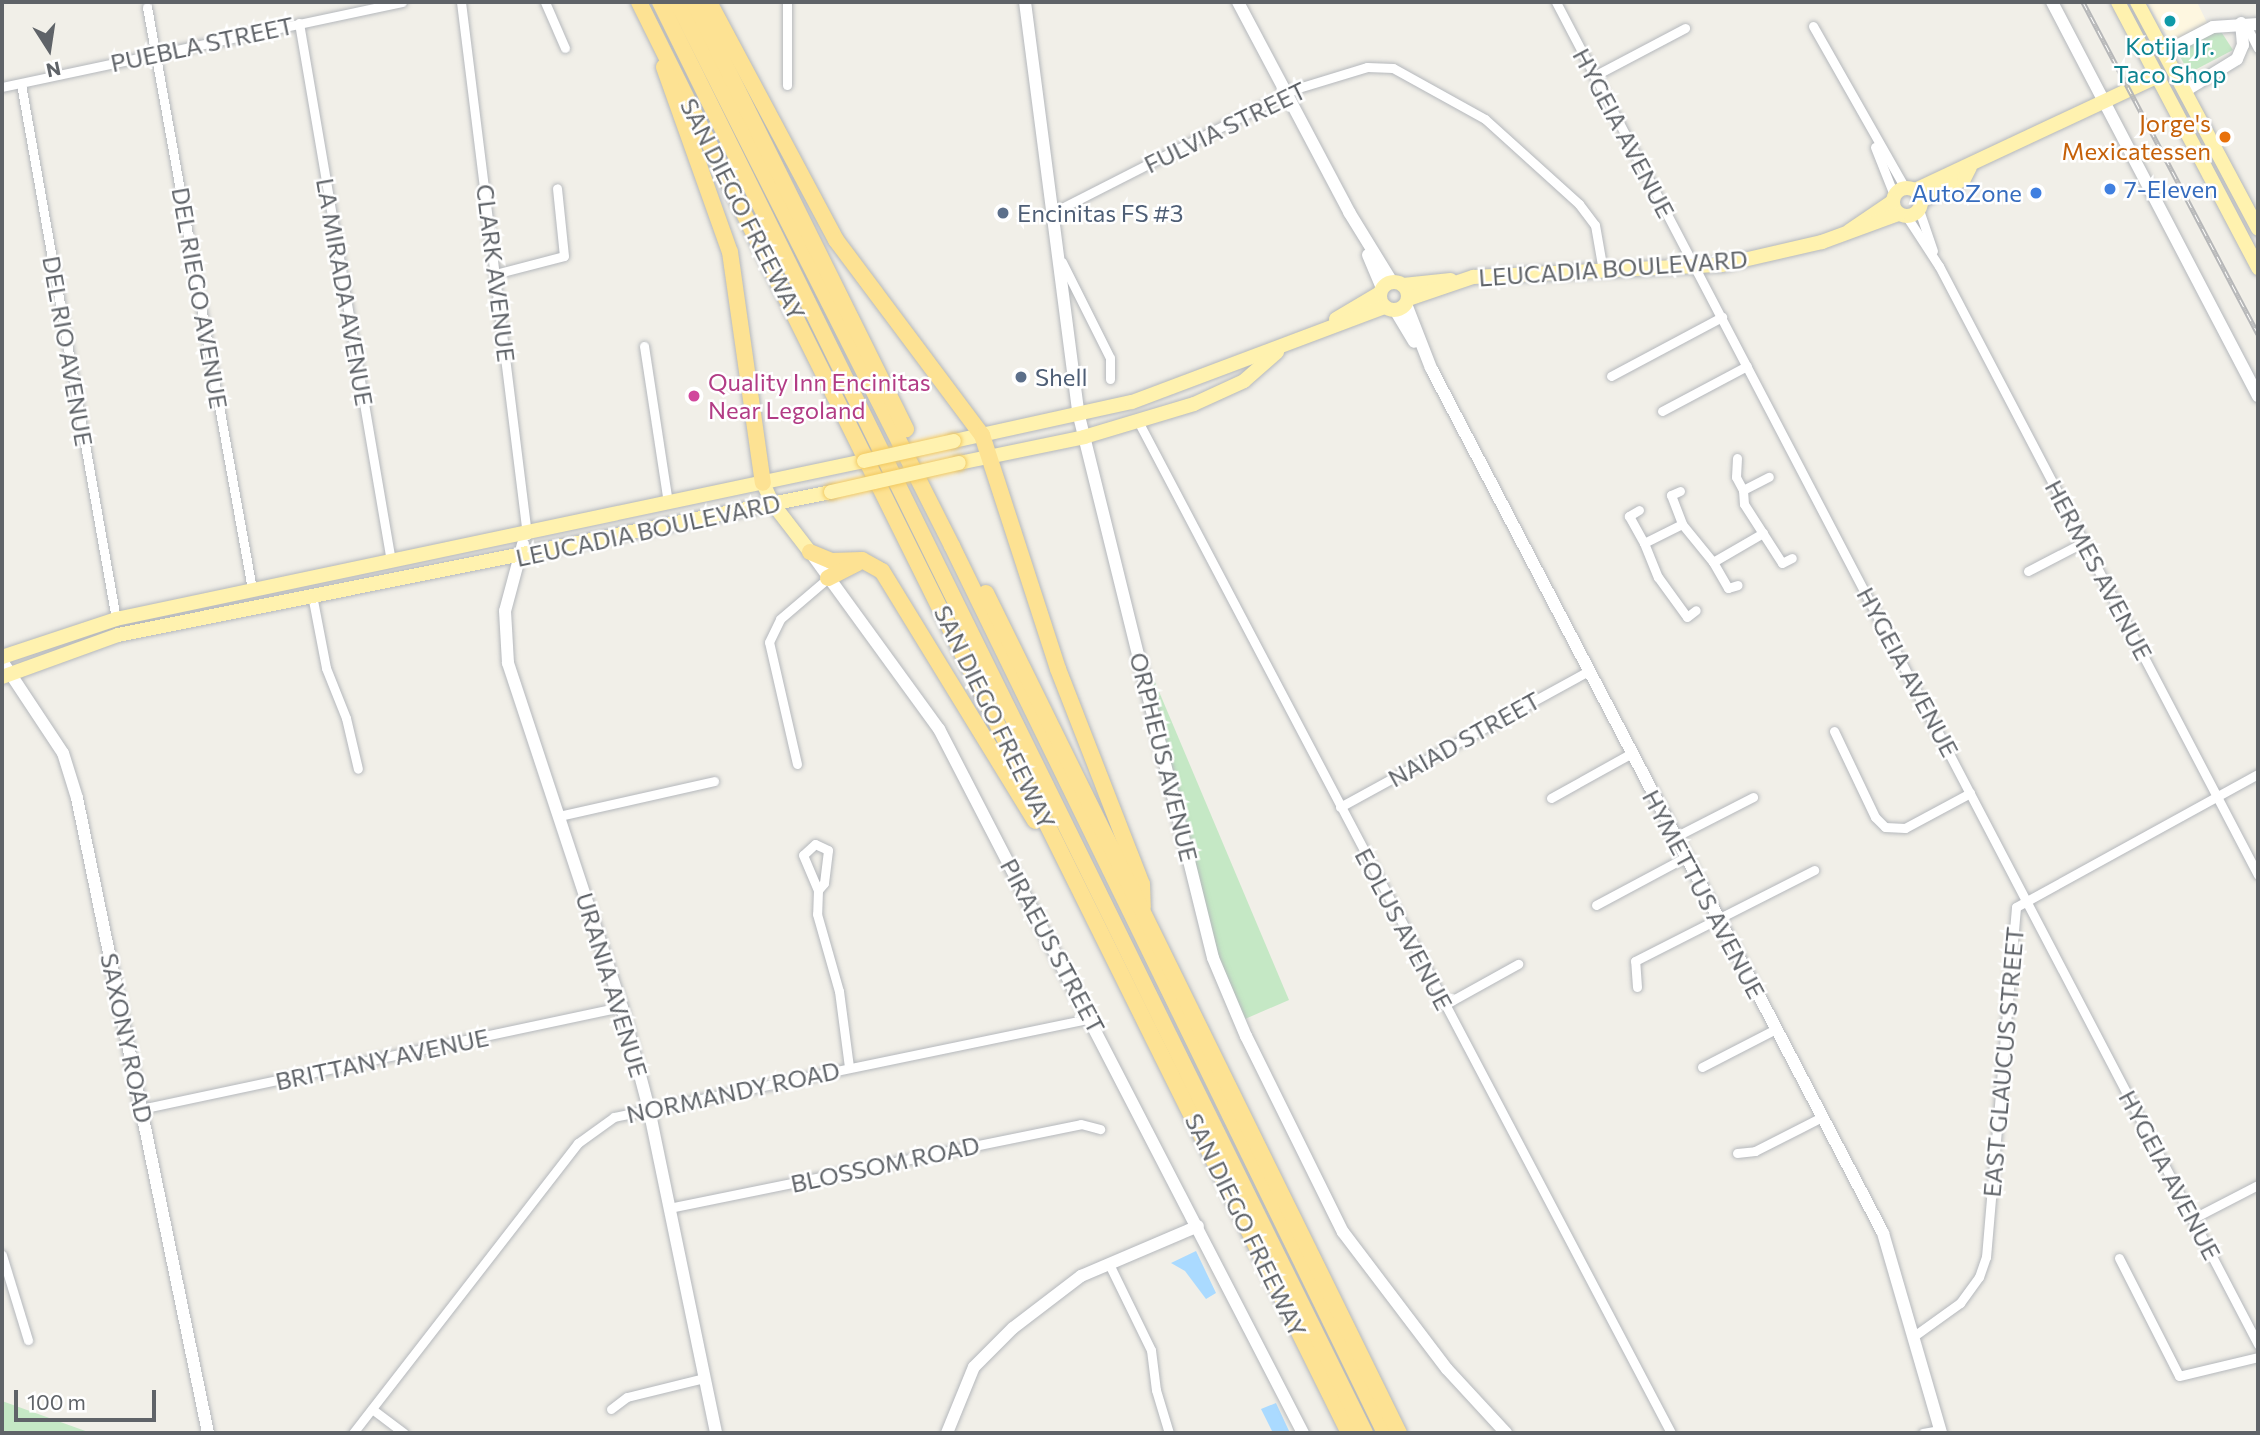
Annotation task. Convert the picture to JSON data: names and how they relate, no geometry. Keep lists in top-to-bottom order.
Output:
{
  "streets": {
    "highway": ["SAN DIEGO FREEWAY"],
    "main road": ["LEUCADIA BOULEVARD", "PIRAEUS STREET"],
    "street": [
      "PUEBLA STREET",
      "FULVIA STREET",
      "HYGEIA AVENUE",
      "CLARK AVENUE",
      "LA MIRADA AVENUE",
      "DEL RIEGO AVENUE",
      "DEL RIO AVENUE",
      "HERMES AVENUE",
      "NAIAD STREET",
      "ORPHEUS AVENUE",
      "HYMETTUS AVENUE",
      "EOLUS AVENUE",
      "URANIA AVENUE",
      "SAXONY ROAD",
      "BRITTANY AVENUE",
      "EAST GLAUCUS STREET",
      "NORMANDY ROAD",
      "BLOSSOM ROAD"
    ]
  },
  "crossings": [
    ["PUEBLA STREET", "LA MIRADA AVENUE"],
    ["PUEBLA STREET", "DEL RIEGO AVENUE"],
    ["PUEBLA STREET", "DEL RIO AVENUE"],
    ["FULVIA STREET", "LEUCADIA BOULEVARD"],
    ["FULVIA STREET", "ORPHEUS AVENUE"],
    ["FULVIA STREET", "HYMETTUS AVENUE"],
    ["HYGEIA AVENUE", "LEUCADIA BOULEVARD"],
    ["HYGEIA AVENUE", "EAST GLAUCUS STREET"],
    ["LEUCADIA BOULEVARD", "CLARK AVENUE"],
    ["LEUCADIA BOULEVARD", "LA MIRADA AVENUE"],
    ["LEUCADIA BOULEVARD", "DEL RIEGO AVENUE"],
    ["LEUCADIA BOULEVARD", "DEL RIO AVENUE"],
    ["LEUCADIA BOULEVARD", "HERMES AVENUE"],
    ["LEUCADIA BOULEVARD", "ORPHEUS AVENUE"],
    ["LEUCADIA BOULEVARD", "HYMETTUS AVENUE"],
    ["LEUCADIA BOULEVARD", "EOLUS AVENUE"],
    ["LEUCADIA BOULEVARD", "PIRAEUS STREET"],
    ["LEUCADIA BOULEVARD", "URANIA AVENUE"],
    ["LEUCADIA BOULEVARD", "SAXONY ROAD"],
    ["CLARK AVENUE", "URANIA AVENUE"],
    ["HERMES AVENUE", "EAST GLAUCUS STREET"],
    ["NAIAD STREET", "HYMETTUS AVENUE"],
    ["NAIAD STREET", "EOLUS AVENUE"],
    ["HYMETTUS AVENUE", "EAST GLAUCUS STREET"],
    ["PIRAEUS STREET", "NORMANDY ROAD"],
    ["URANIA AVENUE", "BRITTANY AVENUE"],
    ["URANIA AVENUE", "NORMANDY ROAD"],
    ["URANIA AVENUE", "BLOSSOM ROAD"],
    ["SAXONY ROAD", "BRITTANY AVENUE"]
  ],
  "places": [
    "Kotija Jr. Taco Shop",
    "Jorge's Mexicatessen",
    "7-Eleven",
    "AutoZone",
    "Encinitas FS #3",
    "Shell",
    "Quality Inn Encinitas Near Legoland"
  ],
  "scale_bar": "100 m",
  "north": "bottom"
}
